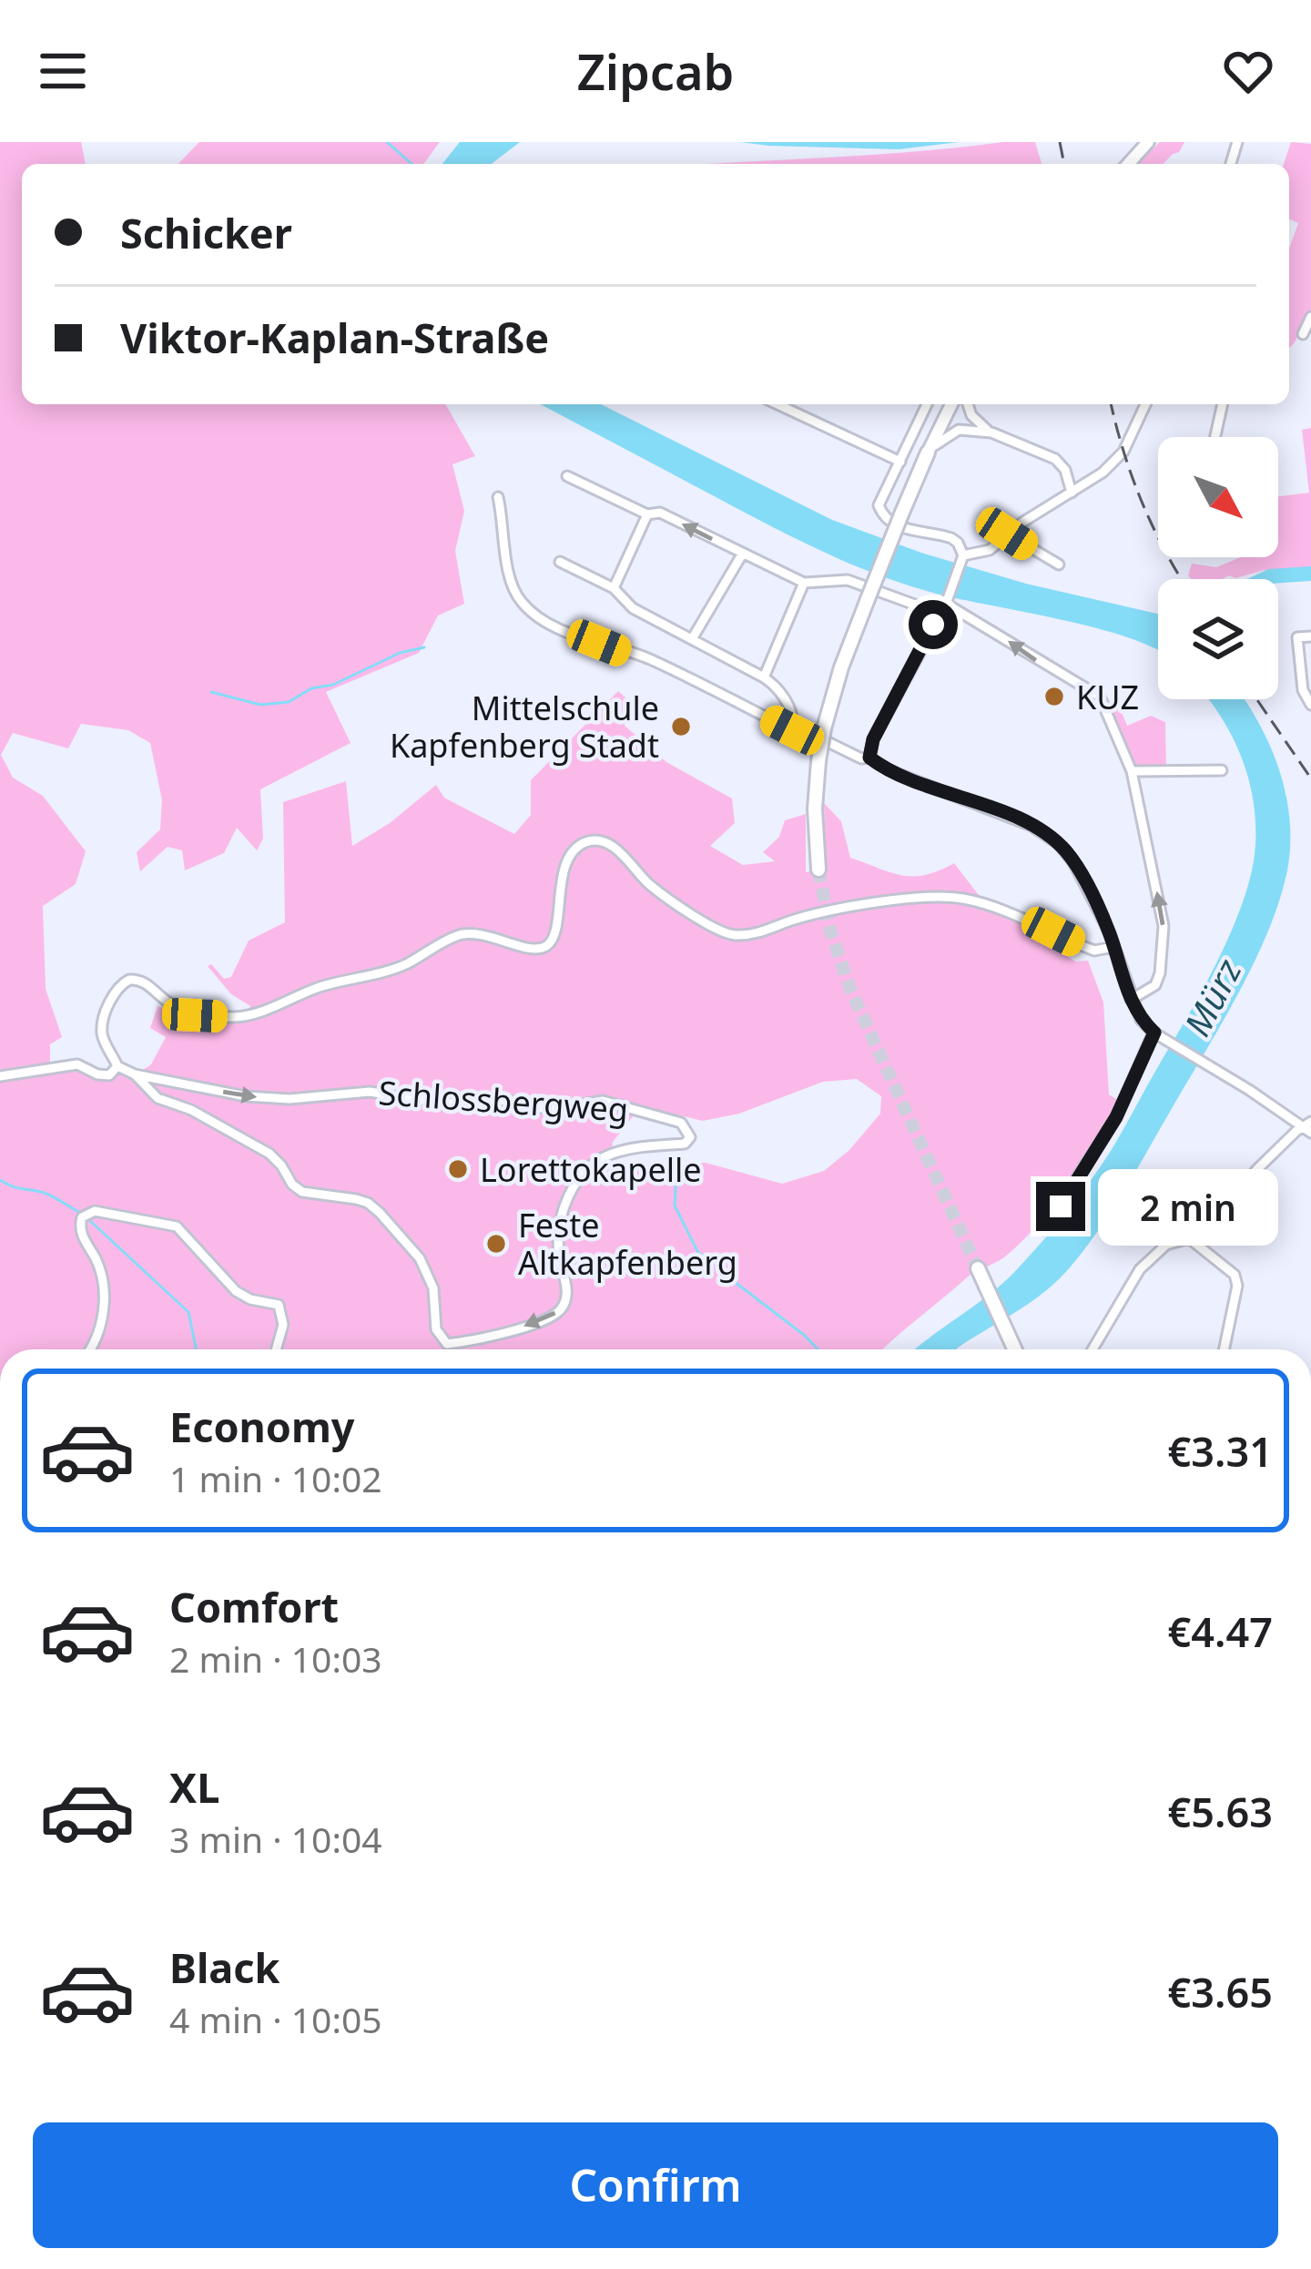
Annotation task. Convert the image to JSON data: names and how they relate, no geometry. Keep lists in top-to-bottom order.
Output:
{
  "streets": {
    "street": ["Schlossbergweg"]
  },
  "water": ["Mürz"],
  "places": [
    "KUZ",
    "Mittelschule Kapfenberg Stadt",
    "Lorettokapelle",
    "Feste Altkapfenberg"
  ],
  "north": "bottom right",
  "page": {
    "header": "Zipcab",
    "banner": ["Schicker", "Viktor-Kaplan-Straße"],
    "bubble": "2 min",
    "list": [
      {
        "name": "Economy",
        "note": "1 min · 10:02",
        "value": "€3.31"
      },
      {
        "name": "Comfort",
        "note": "2 min · 10:03",
        "value": "€4.47"
      },
      {
        "name": "XL",
        "note": "3 min · 10:04",
        "value": "€5.63"
      },
      {
        "name": "Black",
        "note": "4 min · 10:05",
        "value": "€3.65"
      }
    ],
    "buttons": "Confirm"
  }
}
